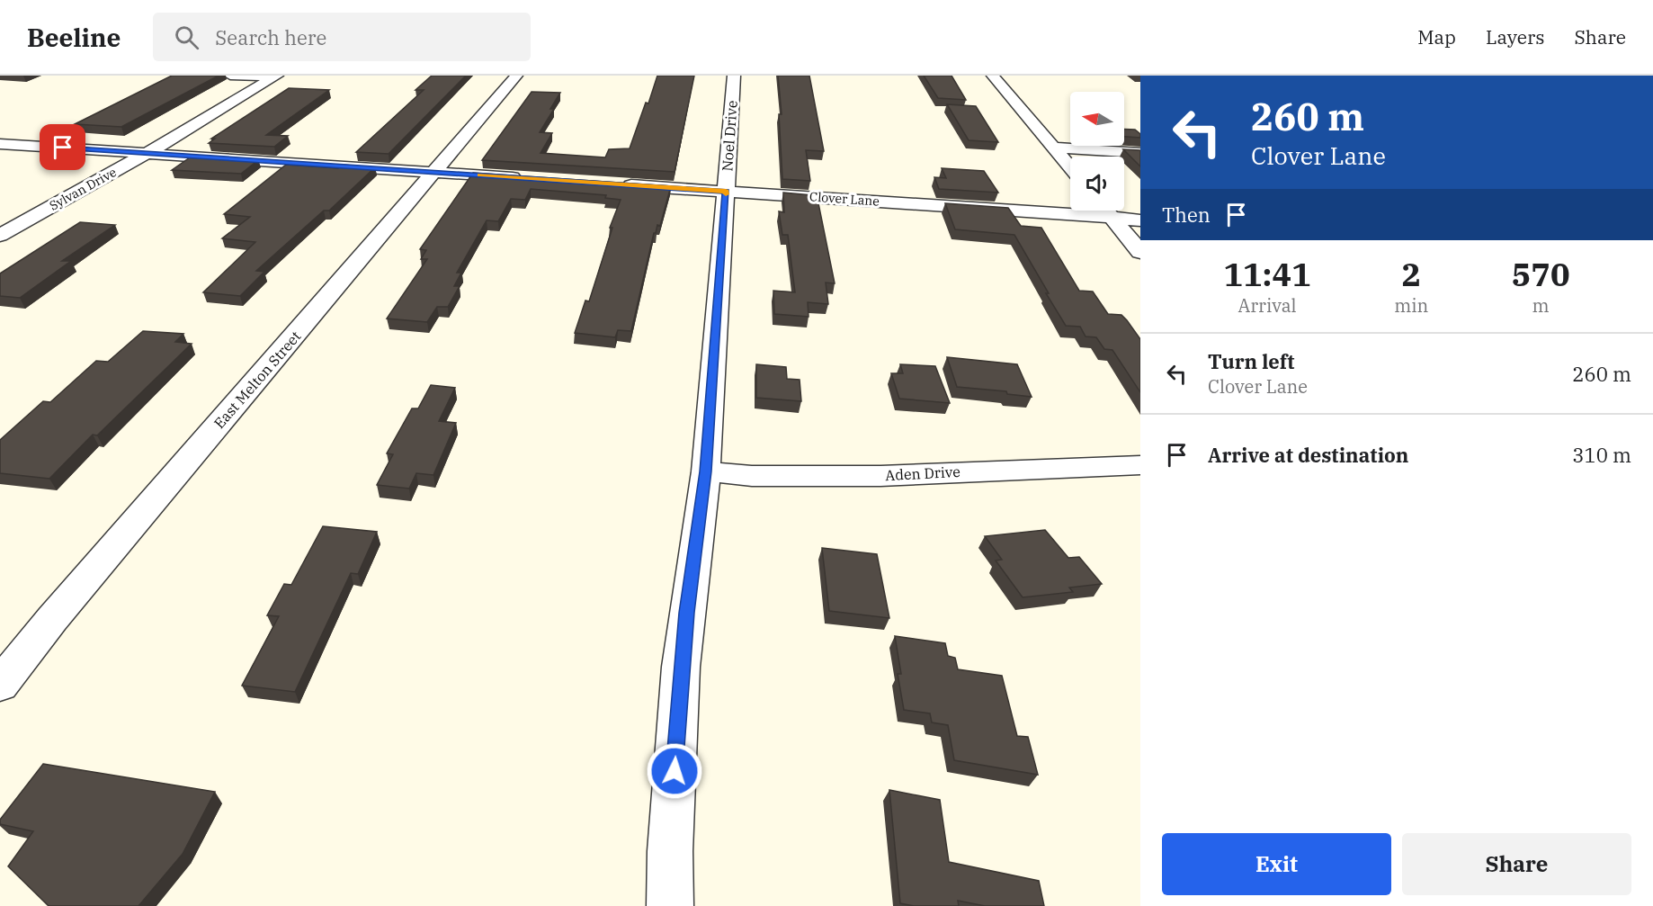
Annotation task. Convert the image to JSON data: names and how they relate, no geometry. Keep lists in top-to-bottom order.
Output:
{
  "streets": {
    "street": [
      "Noel Drive",
      "Sylvan Drive",
      "Clover Lane",
      "East Melton Street",
      "Aden Drive"
    ]
  },
  "crossings": [
    ["Noel Drive", "Clover Lane"],
    ["Noel Drive", "Aden Drive"]
  ],
  "north": "left",
  "page": {
    "header": "Beeline",
    "search": "Search here",
    "nav": ["Map", "Layers", "Share"],
    "turn": ["260 m", "Clover Lane"],
    "then": "Then",
    "eta": [
      "11:41",
      "Arrival",
      "2",
      "min",
      "570",
      "m"
    ],
    "list": [
      {
        "name": "Turn left",
        "note": "Clover Lane",
        "value": "260 m"
      },
      {
        "name": "Arrive at destination",
        "value": "310 m"
      }
    ],
    "buttons": ["Exit", "Share"]
  }
}
